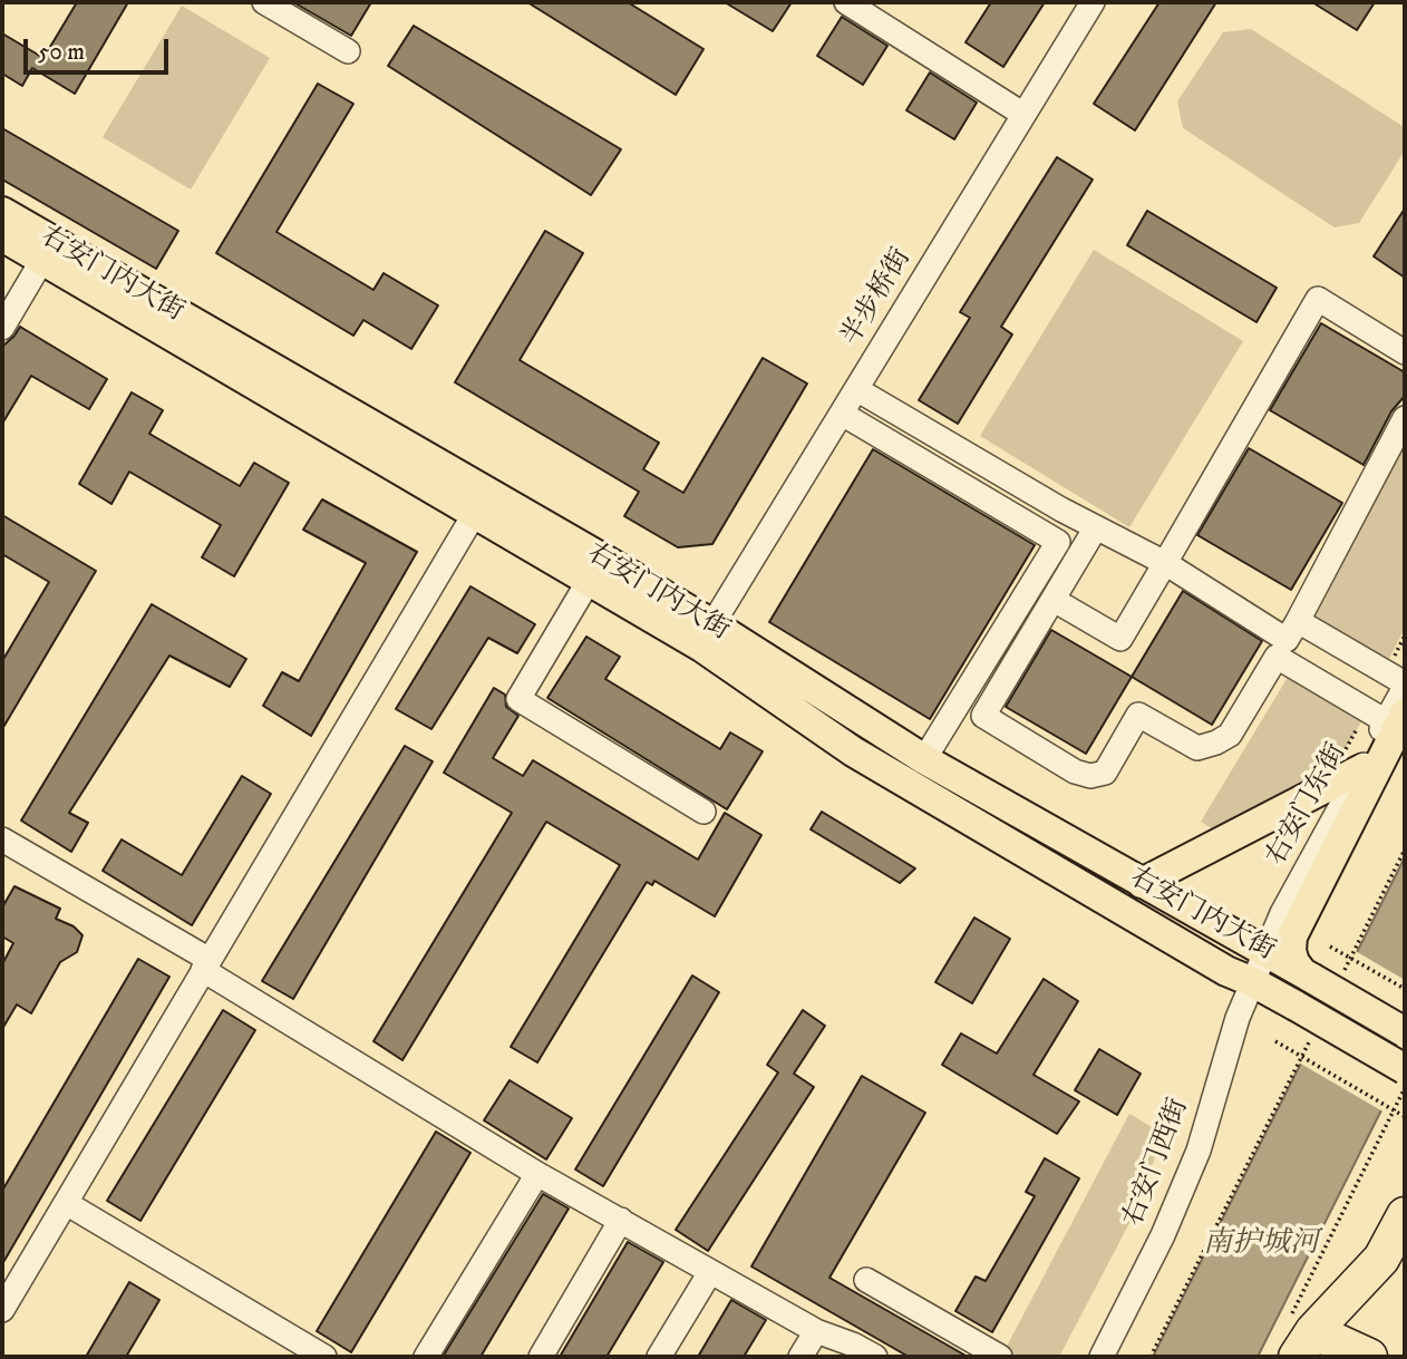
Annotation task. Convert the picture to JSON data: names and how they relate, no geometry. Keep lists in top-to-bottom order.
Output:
{
  "streets": {
    "main road": ["右安门内大街"],
    "street": ["半步桥街", "右安门东街", "右安门西街"]
  },
  "crossings": [
    ["右安门内大街", "半步桥街"],
    ["右安门内大街", "右安门东街"],
    ["右安门内大街", "右安门西街"],
    ["右安门东街", "右安门西街"]
  ],
  "water": ["南护城河"],
  "scale_bar": "50 m"
}
